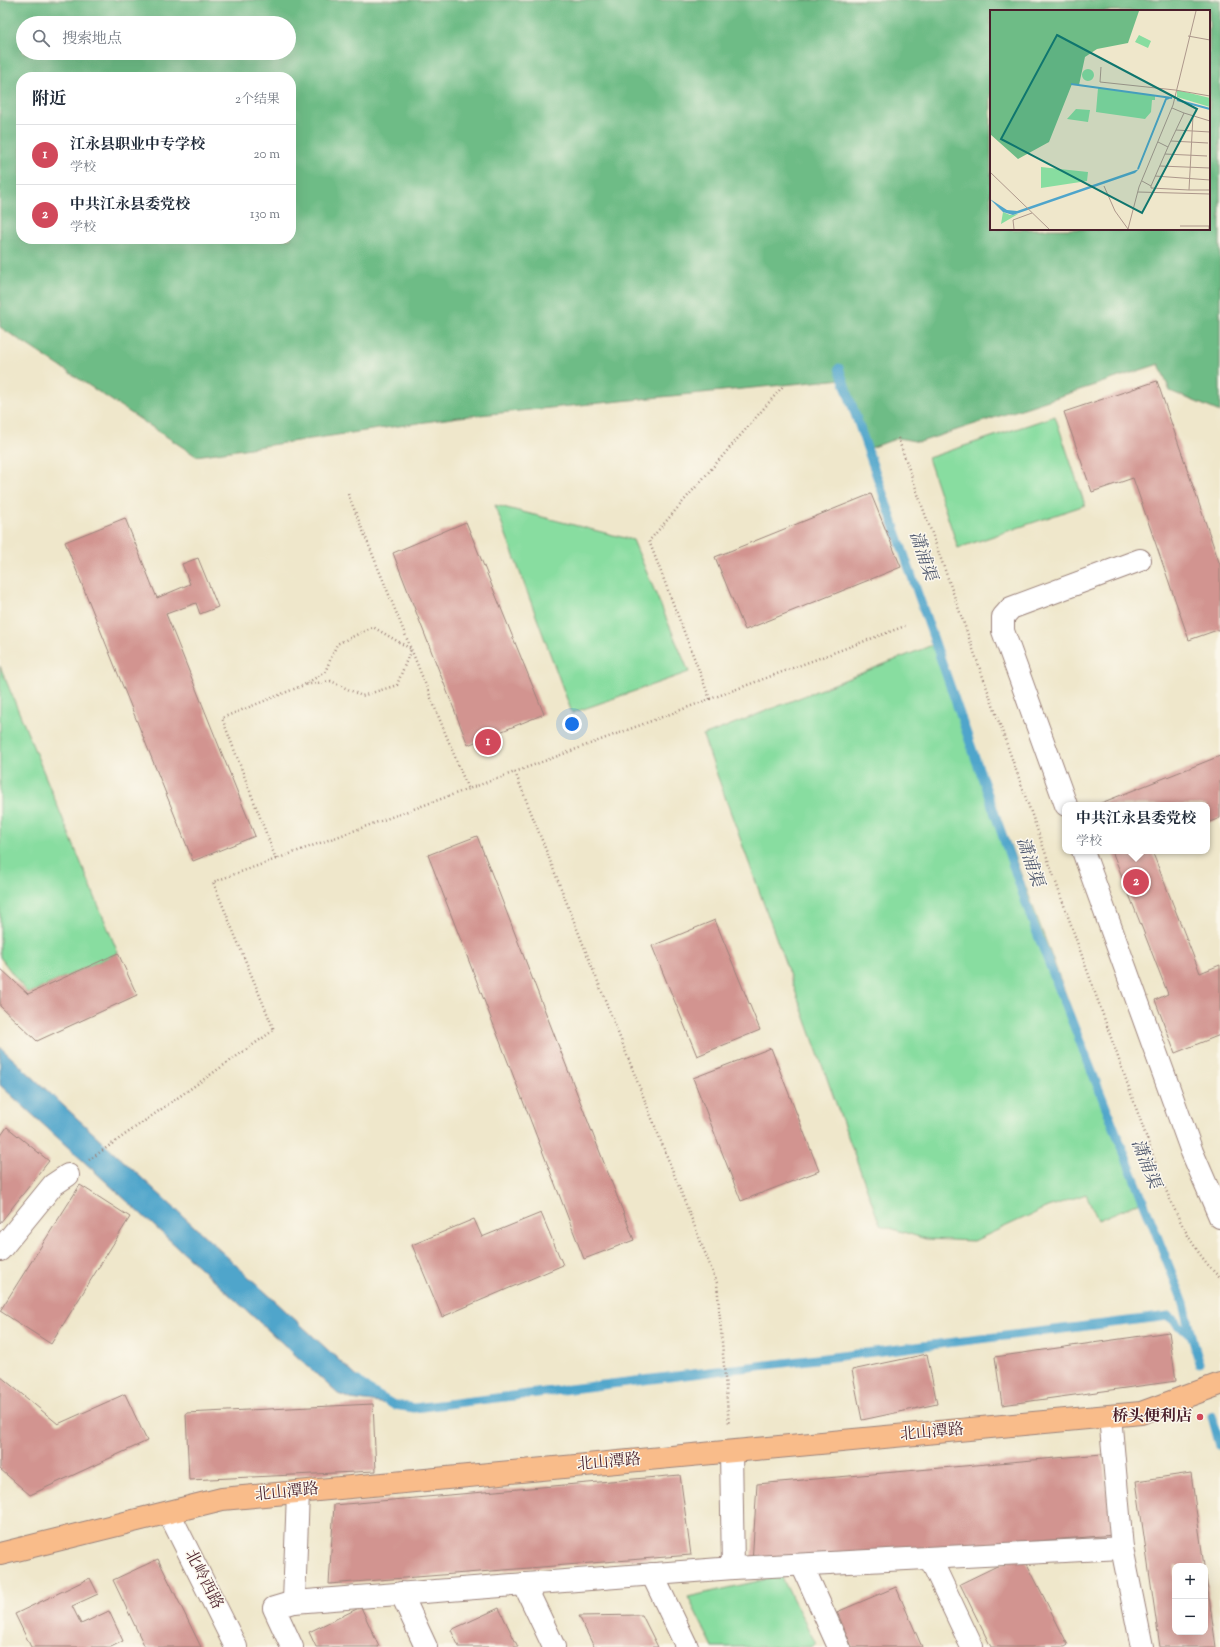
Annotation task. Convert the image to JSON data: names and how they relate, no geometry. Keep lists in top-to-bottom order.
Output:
{
  "streets": {
    "main road": ["北山潭路"],
    "lane": ["北岭西路"]
  },
  "crossings": [
    ["北山潭路", "北岭西路"]
  ],
  "water": ["潇浦渠"],
  "places": ["桥头便利店"],
  "page": {
    "search": "搜索地点",
    "heading": ["附近", "2个结果"],
    "list": [
      {
        "mark": "1",
        "name": "江永县职业中专学校",
        "note": "学校",
        "value": "20 m"
      },
      {
        "mark": "2",
        "name": "中共江永县委党校",
        "note": "学校",
        "value": "130 m"
      }
    ],
    "pins": ["1", "2"],
    "popup": ["中共江永县委党校", "学校"],
    "map_buttons": ["+", "−"]
  }
}
